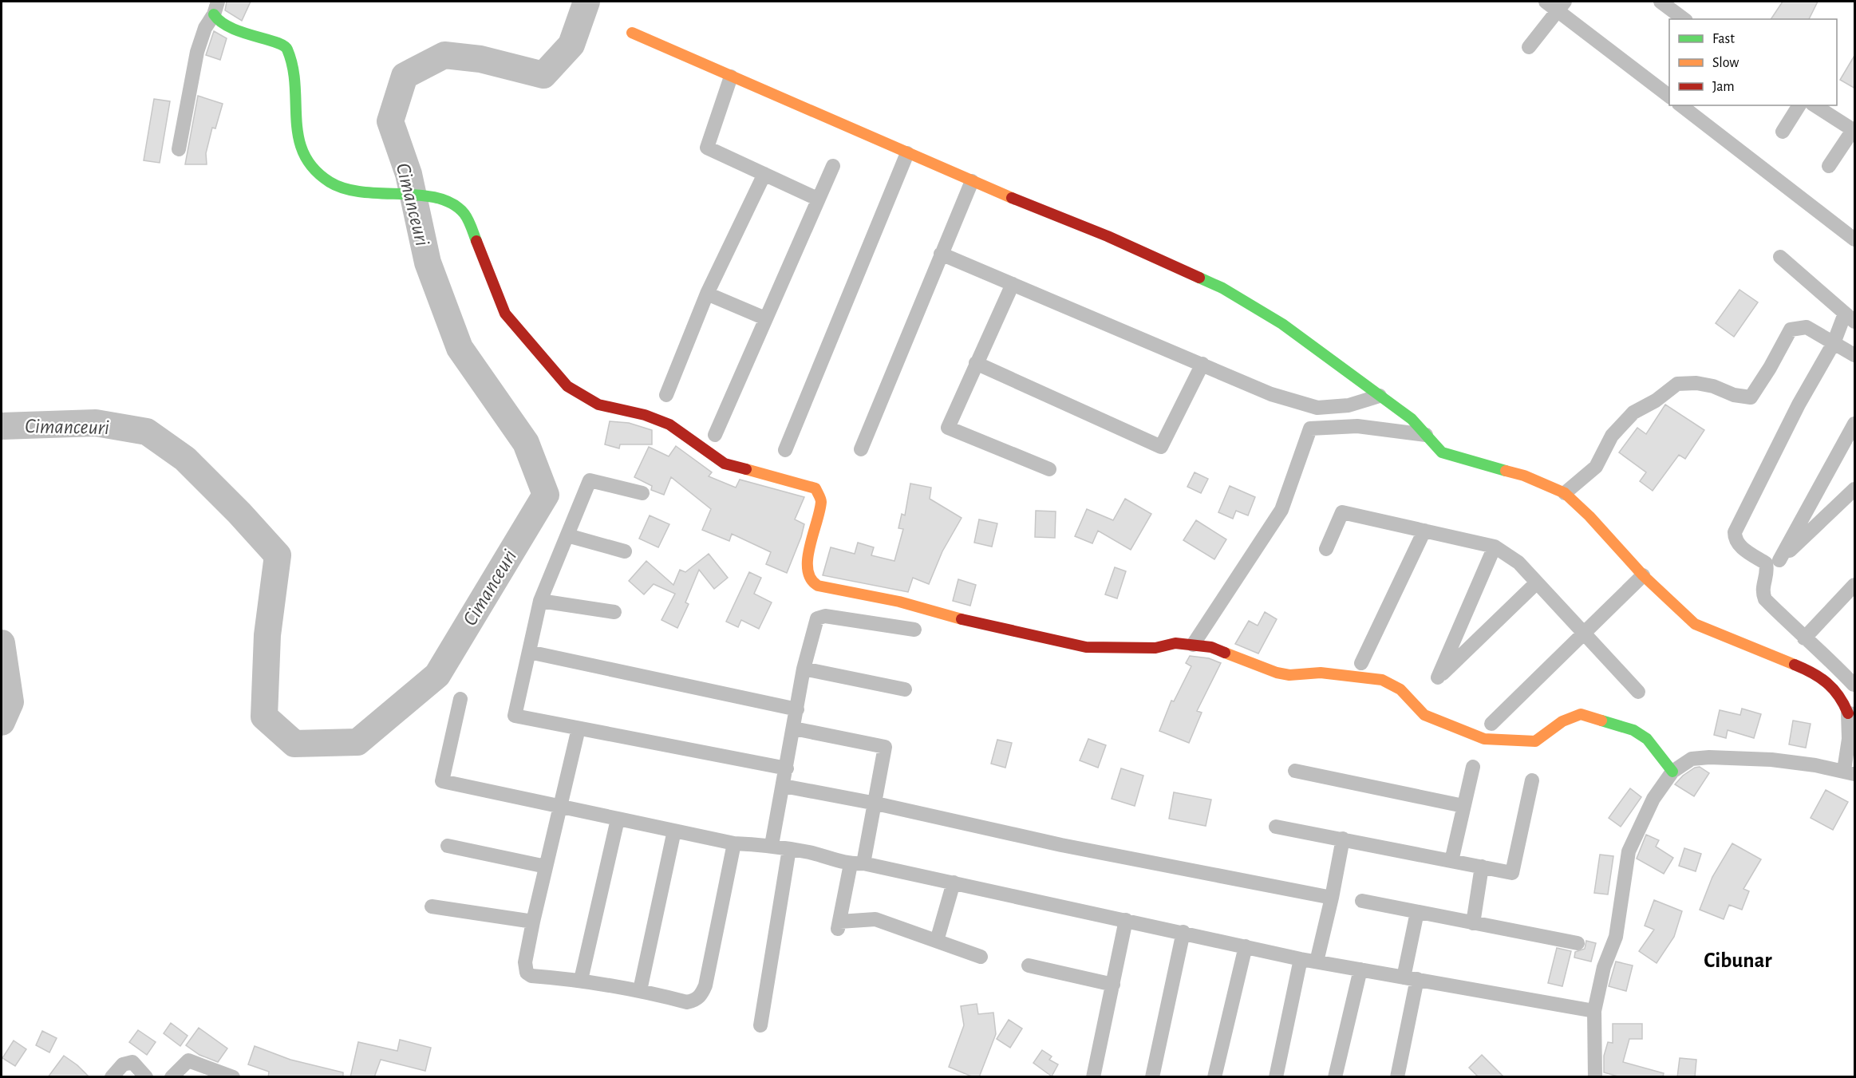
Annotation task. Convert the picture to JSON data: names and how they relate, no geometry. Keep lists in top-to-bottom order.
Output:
{
  "districts": ["Cibunar"],
  "water": ["Cimanceuri"],
  "legend": ["Fast", "Slow", "Jam"]
}
